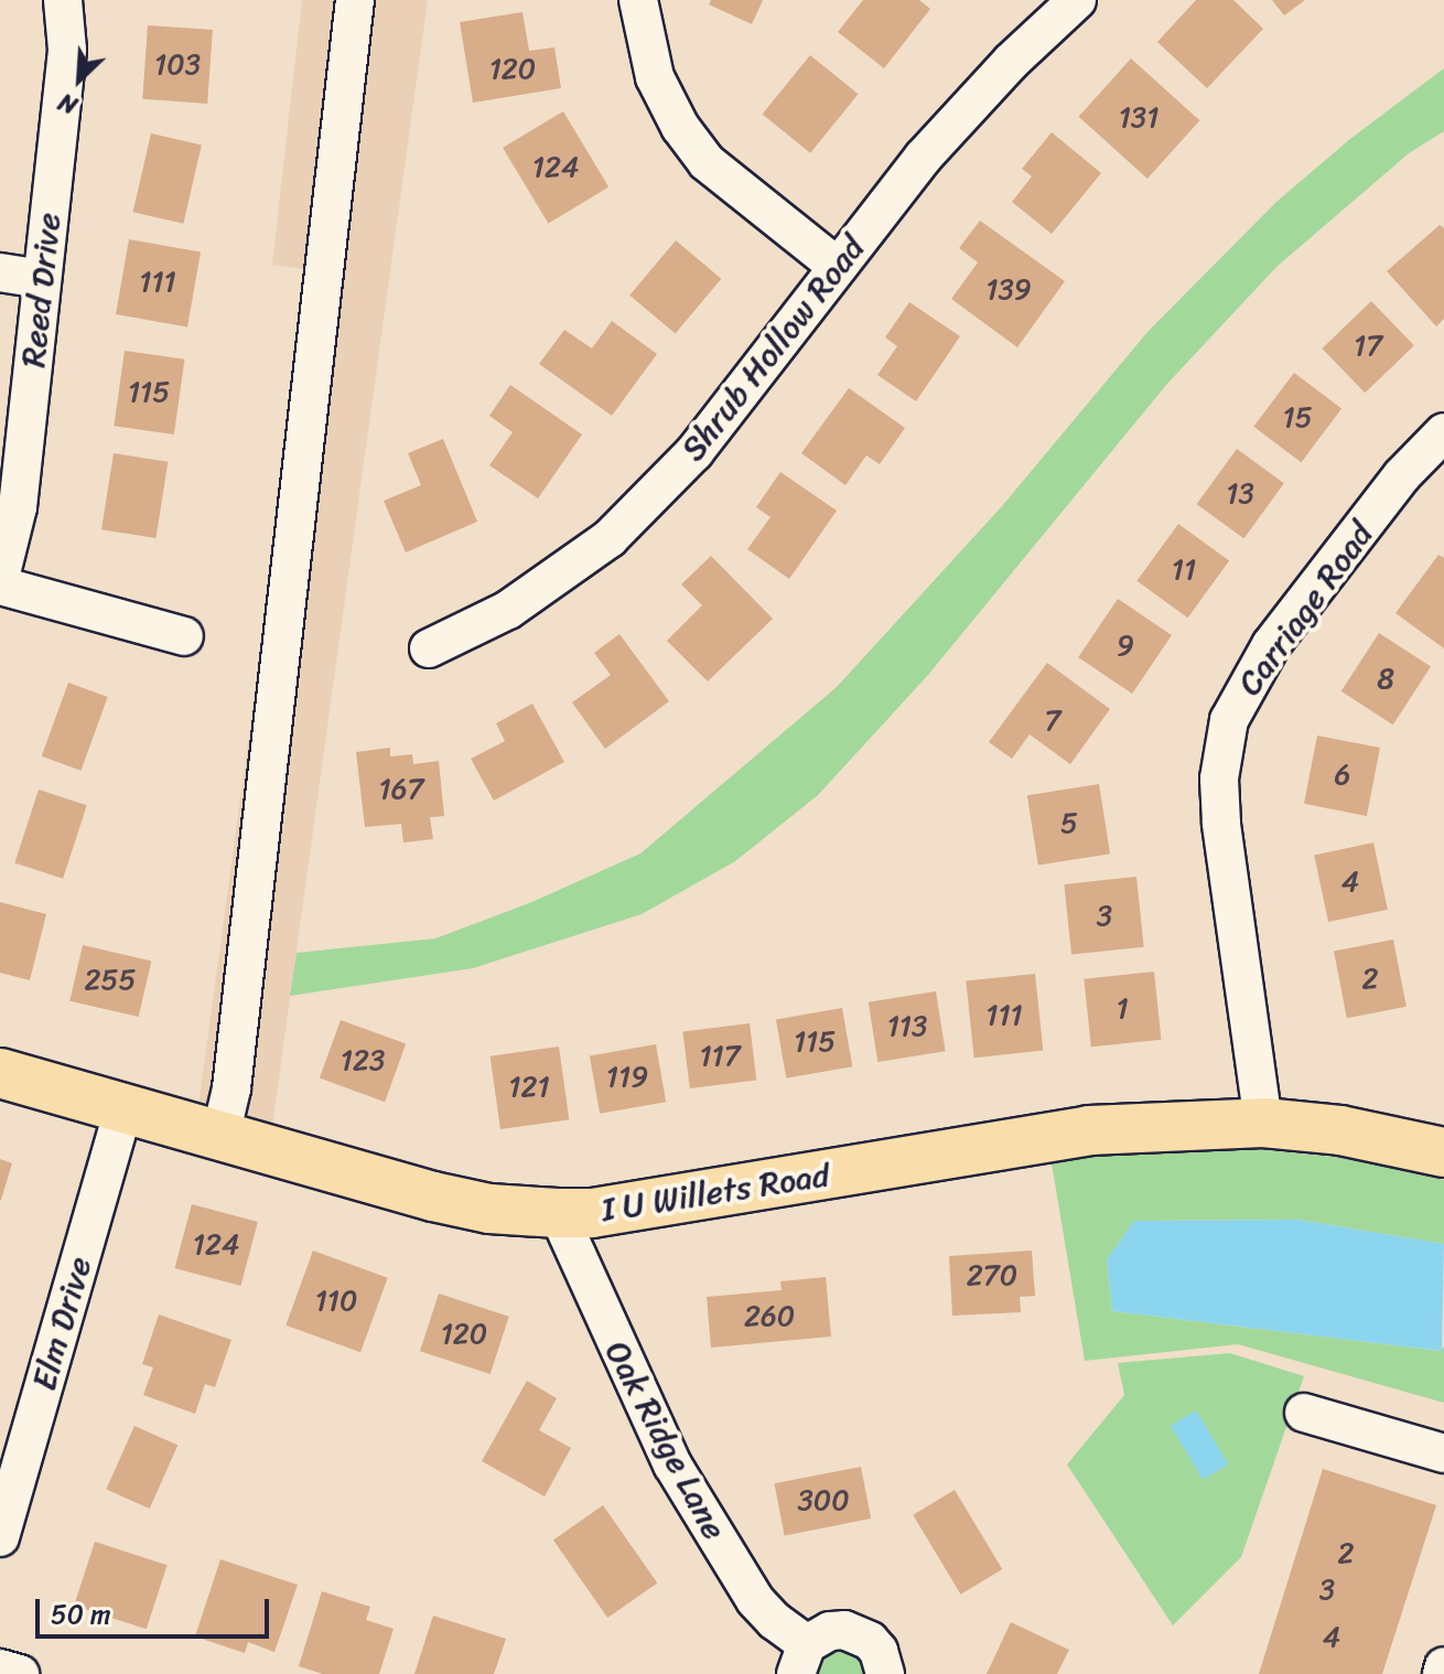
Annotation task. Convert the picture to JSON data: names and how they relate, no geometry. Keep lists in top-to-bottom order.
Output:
{
  "streets": {
    "main road": ["I U Willets Road"],
    "street": [
      "Reed Drive",
      "Shrub Hollow Road",
      "Carriage Road",
      "Elm Drive",
      "Oak Ridge Lane"
    ]
  },
  "crossings": [
    ["Carriage Road", "I U Willets Road"],
    ["I U Willets Road", "Elm Drive"],
    ["I U Willets Road", "Oak Ridge Lane"]
  ],
  "house_numbers": [
    "103",
    "120",
    "131",
    "124",
    "111",
    "139",
    "17",
    "115",
    "15",
    "13",
    "11",
    "9",
    "8",
    "7",
    "6",
    "167",
    "5",
    "4",
    "3",
    "2",
    "255",
    "1",
    "111",
    "113",
    "115",
    "117",
    "123",
    "119",
    "121",
    "124",
    "270",
    "110",
    "260",
    "120",
    "300",
    "2",
    "3",
    "4"
  ],
  "scale_bar": "50 m",
  "north": "bottom left"
}
